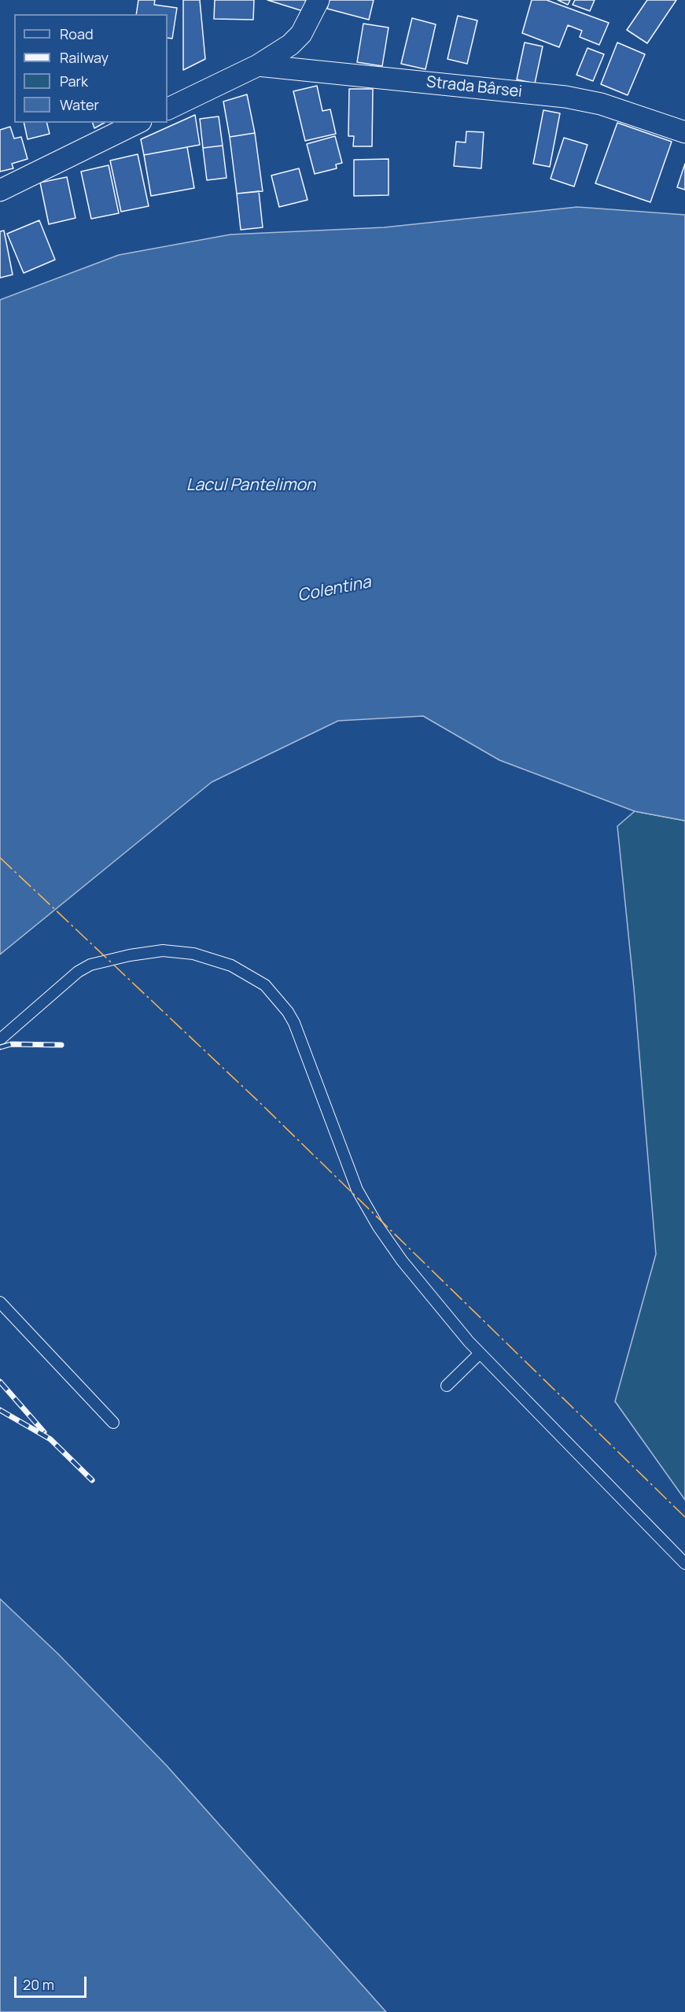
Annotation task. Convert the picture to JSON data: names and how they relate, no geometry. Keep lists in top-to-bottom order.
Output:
{
  "streets": {
    "street": ["Strada Bârsei"]
  },
  "water": ["Lacul Pantelimon", "Colentina"],
  "legend": [
    "Road",
    "Railway",
    "Park",
    "Water"
  ],
  "scale_bar": "20 m"
}
